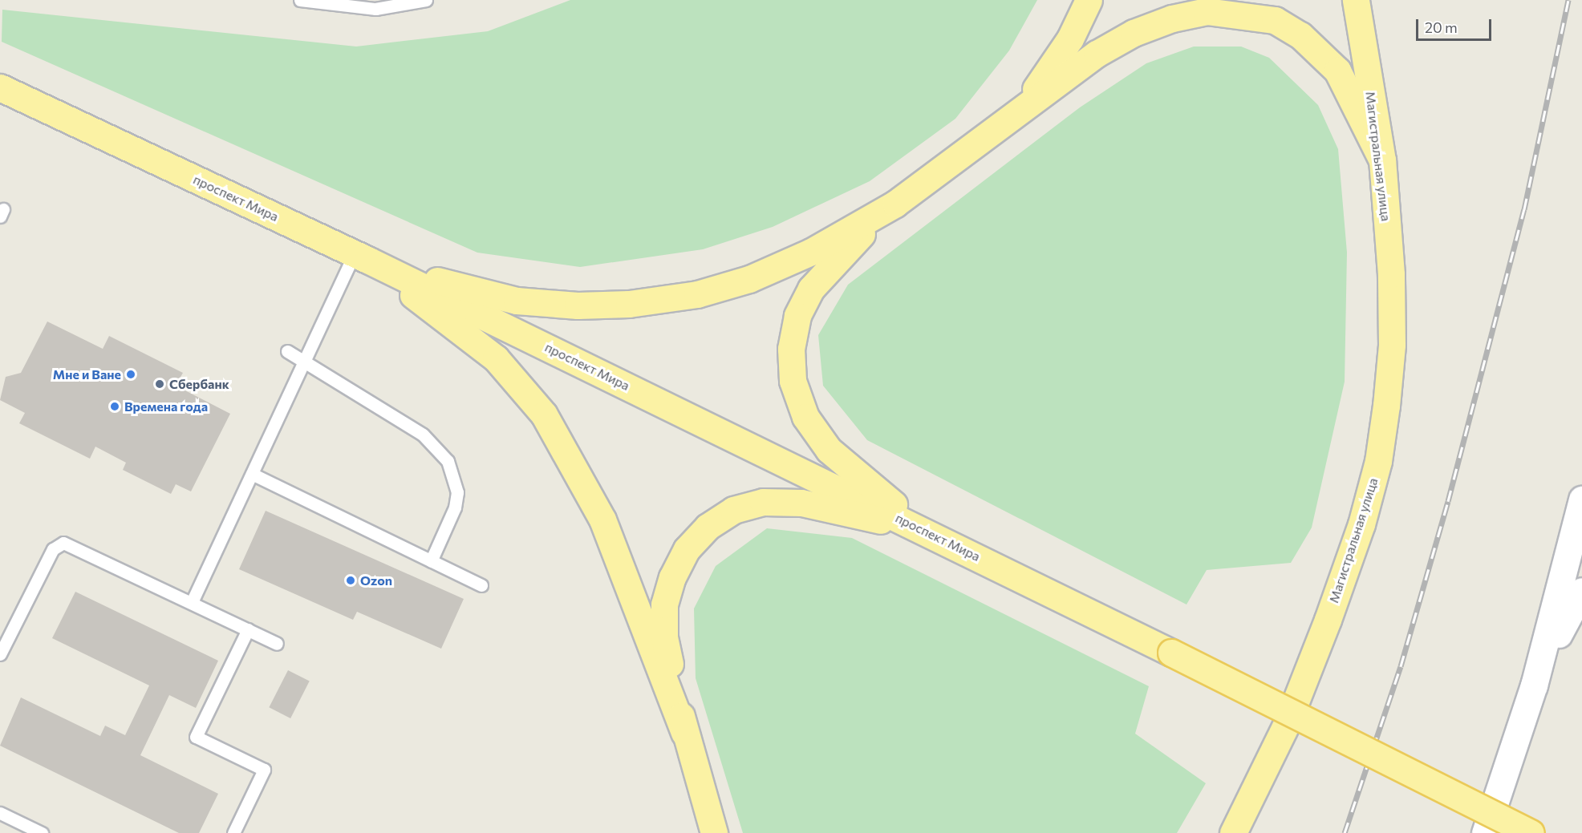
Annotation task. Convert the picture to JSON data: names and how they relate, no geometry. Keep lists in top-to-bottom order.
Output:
{
  "streets": {
    "main road": ["Магистральная улица", "проспект Мира"]
  },
  "places": [
    "Мне и Ване",
    "Сбербанк",
    "Времена года",
    "Ozon"
  ],
  "scale_bar": "20 m"
}
